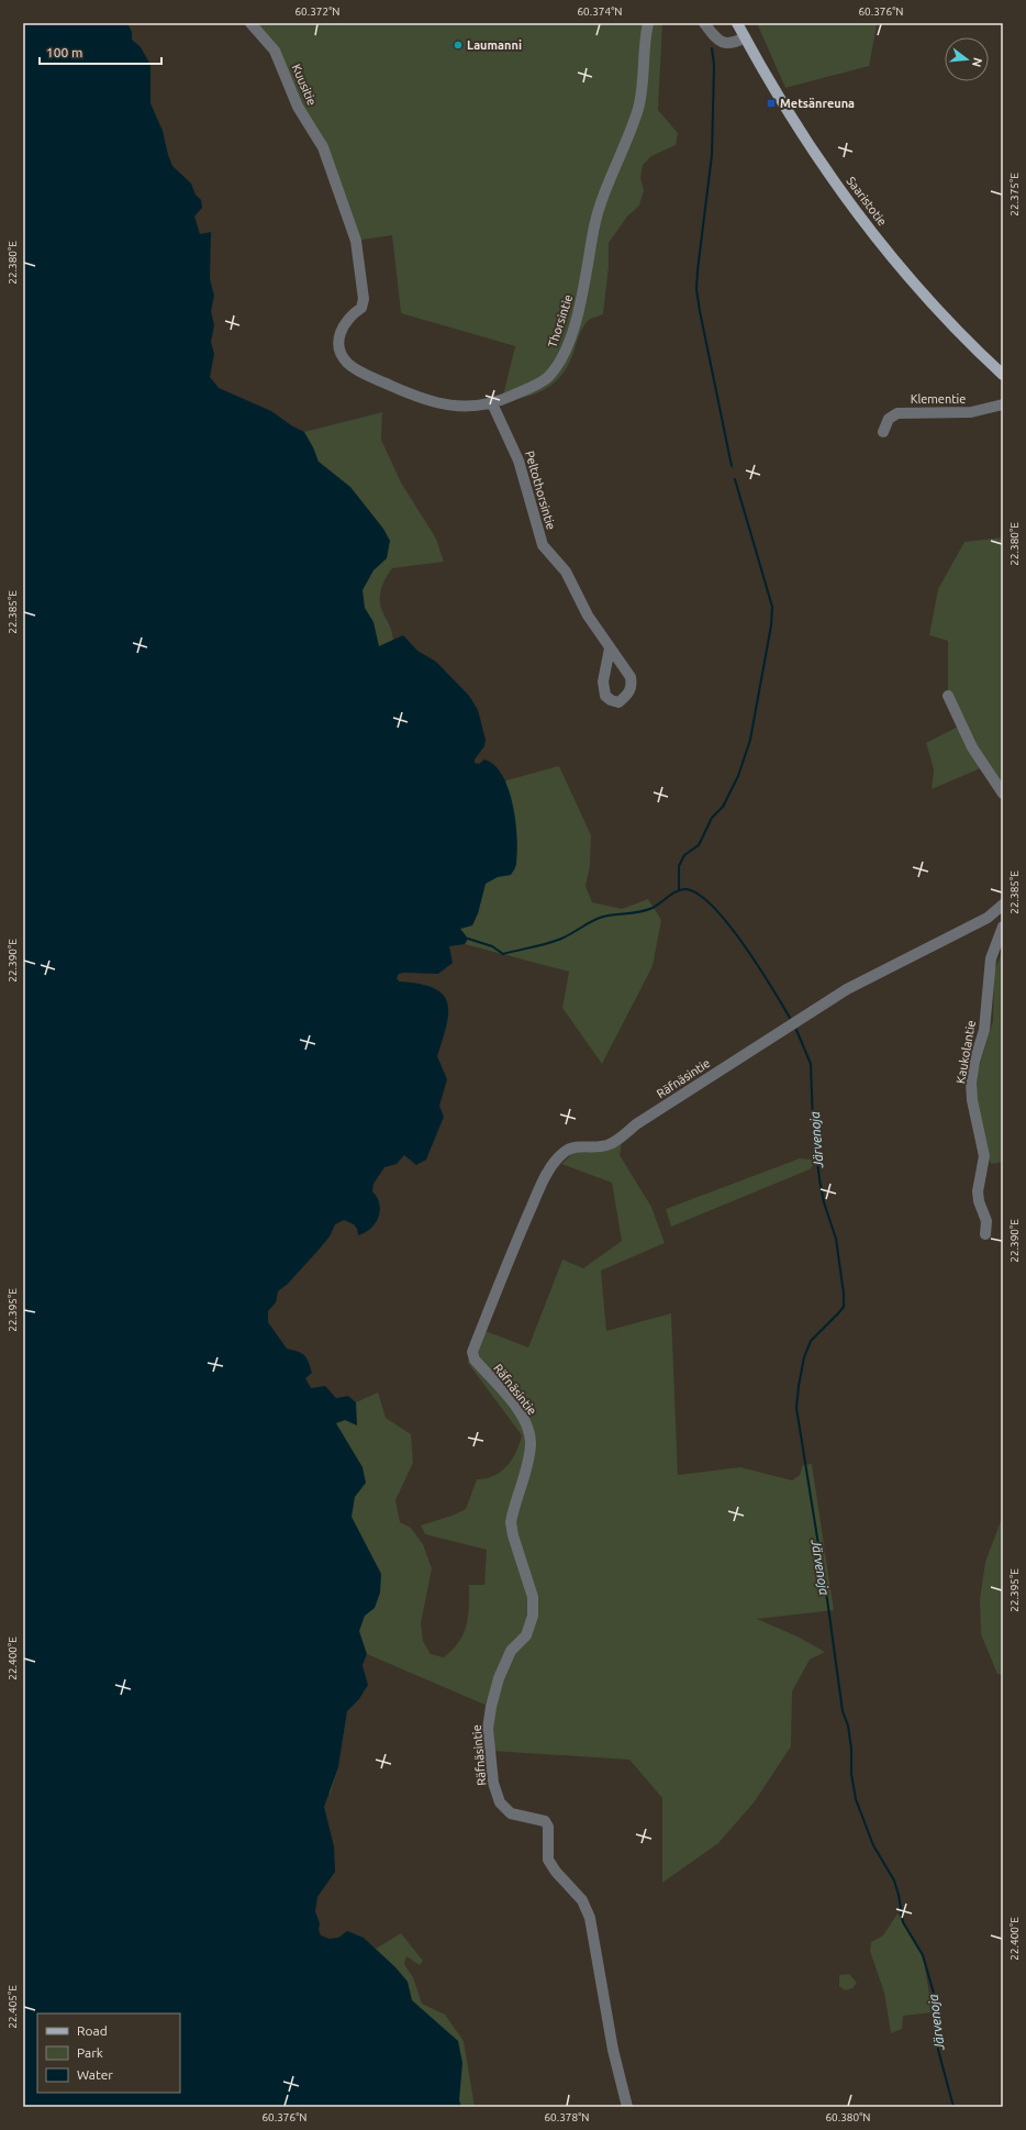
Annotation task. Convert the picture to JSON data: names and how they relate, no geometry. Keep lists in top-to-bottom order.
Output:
{
  "streets": {
    "main road": ["Saaristotie"],
    "street": [
      "Kuusitie",
      "Thorsintie",
      "Klementie",
      "Peltothorsintie",
      "Kaukolantie",
      "Räfnäsintie"
    ]
  },
  "crossings": [
    ["Kuusitie", "Thorsintie"],
    ["Thorsintie", "Peltothorsintie"]
  ],
  "water": ["Järvenoja"],
  "places": {
    "other": ["Laumanni"],
    "transit": ["Metsänreuna"]
  },
  "legend": ["Road", "Park", "Water"],
  "scale_bar": "100 m",
  "north": "right",
  "coordinates": [
    "60.372°N",
    "60.374°N",
    "60.376°N",
    "22.375°E",
    "22.380°E",
    "22.385°E",
    "22.390°E",
    "22.395°E",
    "22.400°E",
    "22.405°E",
    "60.378°N",
    "60.380°N"
  ]
}
